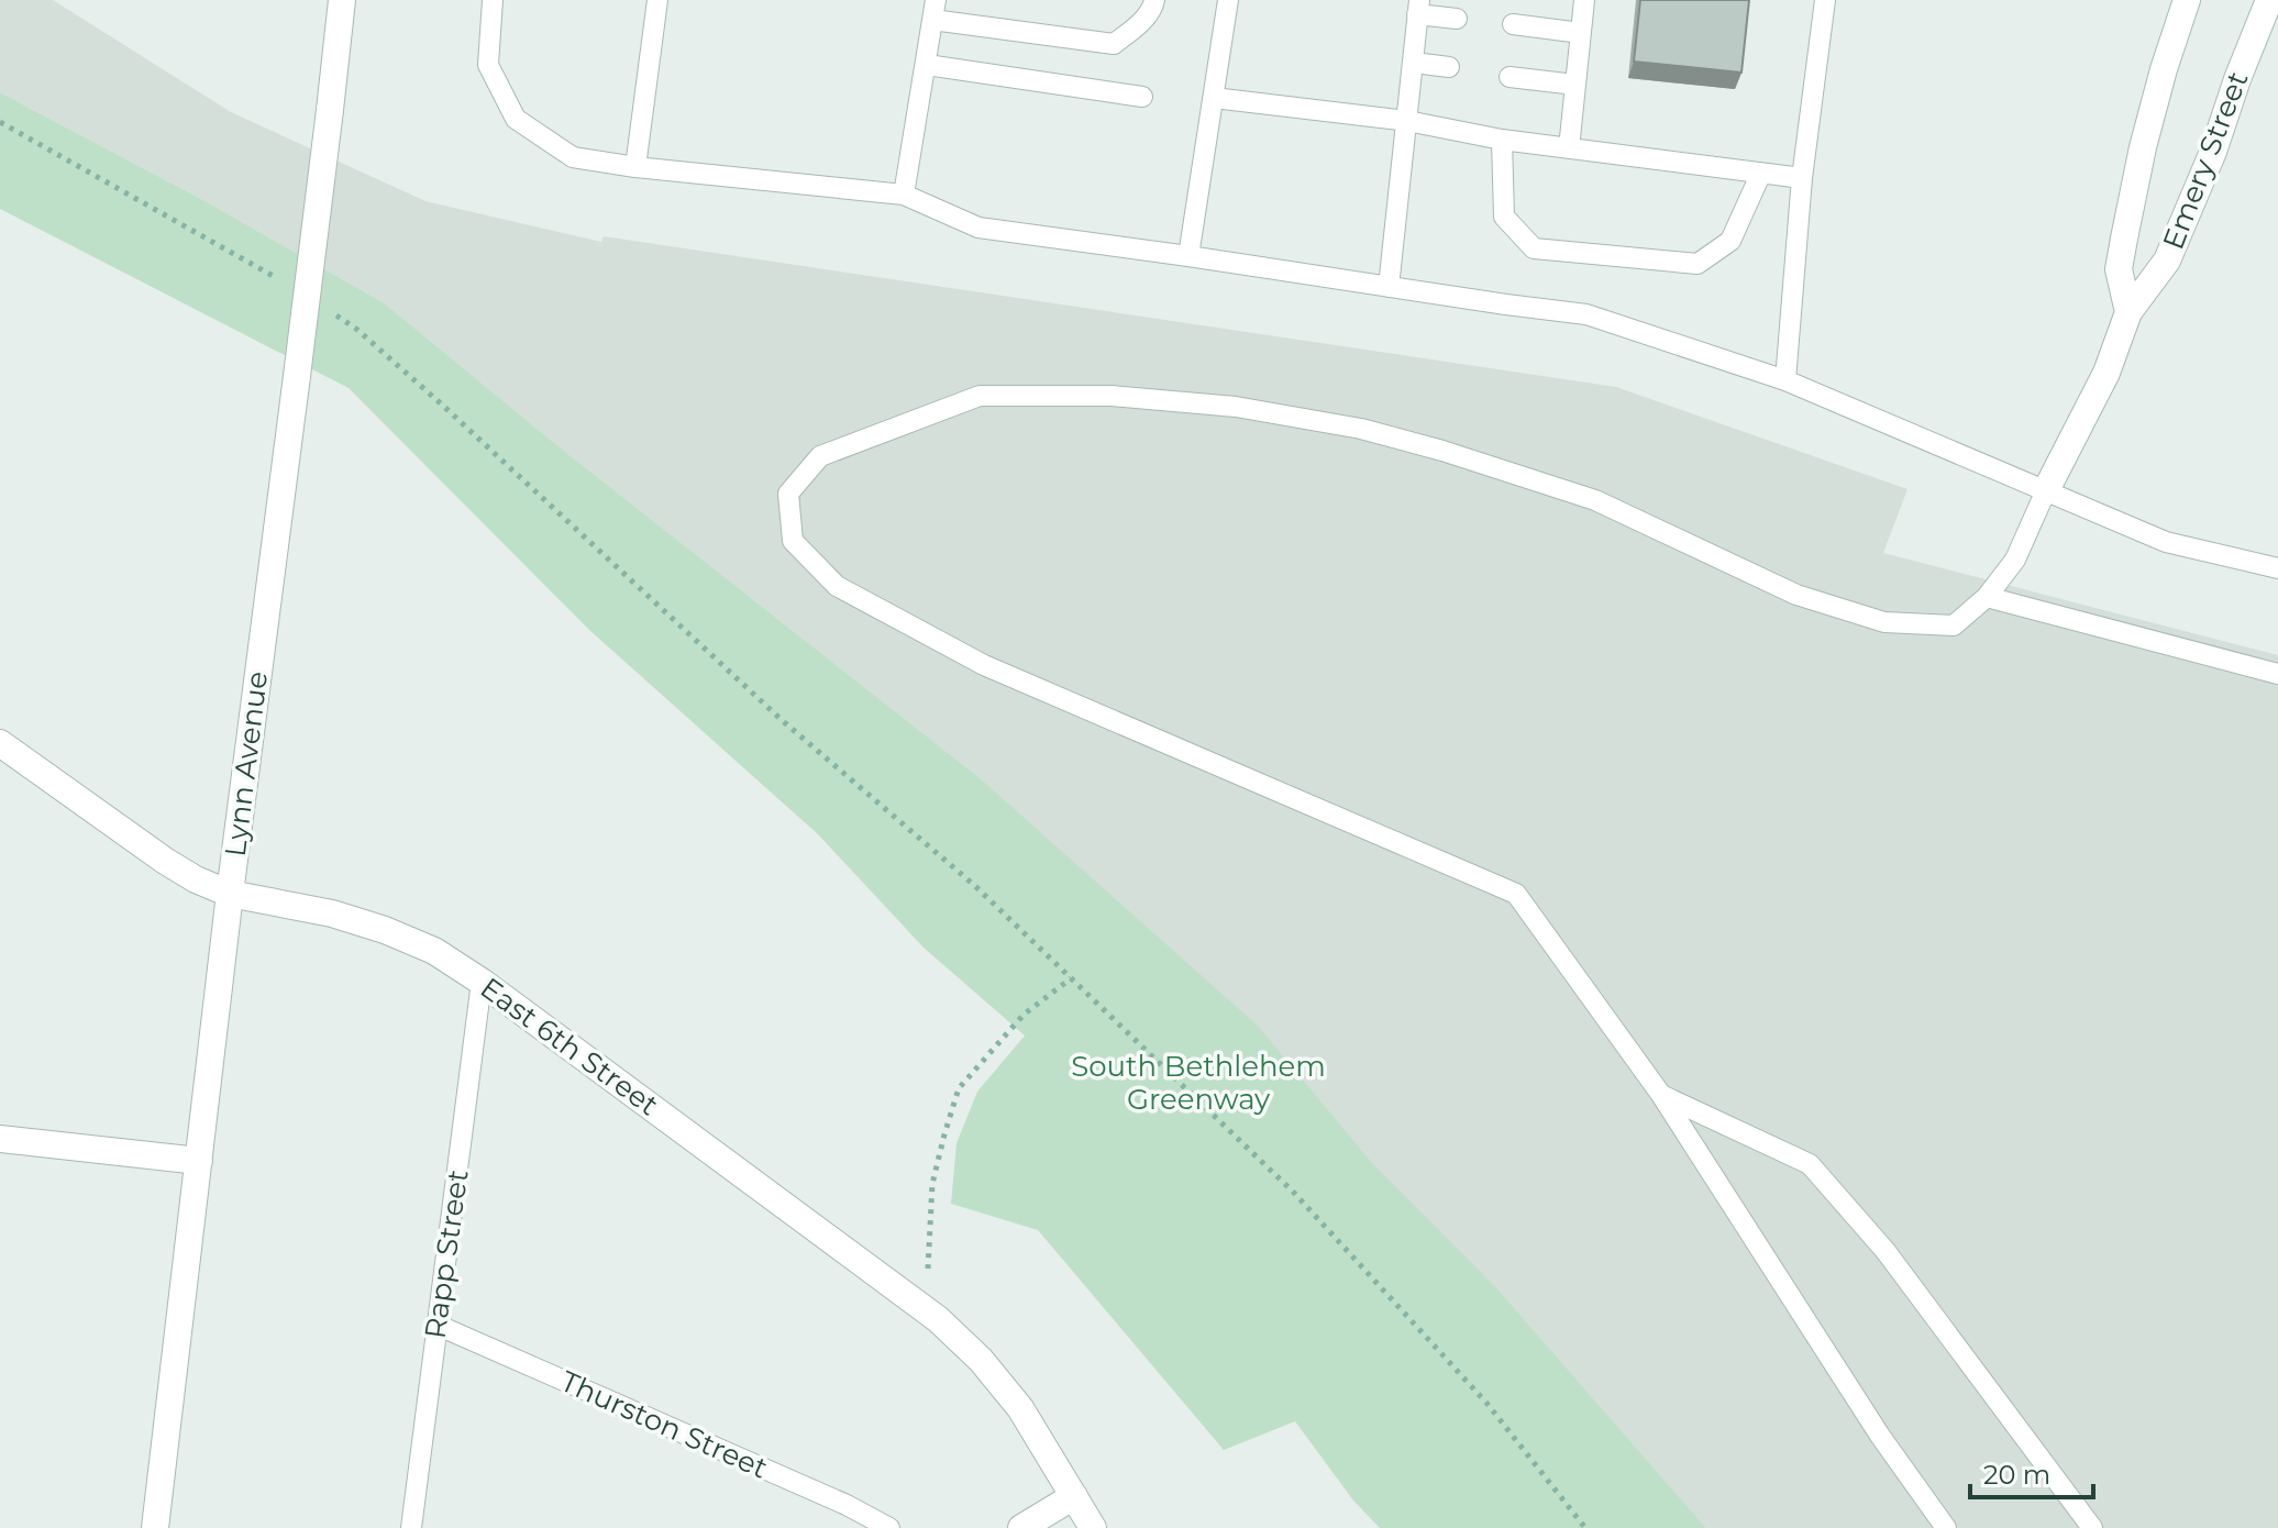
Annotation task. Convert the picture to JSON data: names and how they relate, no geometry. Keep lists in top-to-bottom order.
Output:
{
  "streets": {
    "street": ["Emery Street", "Lynn Avenue", "East 6th Street"],
    "lane": ["Rapp Street", "Thurston Street"]
  },
  "crossings": [
    ["Lynn Avenue", "East 6th Street"],
    ["East 6th Street", "Rapp Street"],
    ["Rapp Street", "Thurston Street"]
  ],
  "parks": ["South Bethlehem Greenway"],
  "scale_bar": "20 m"
}
